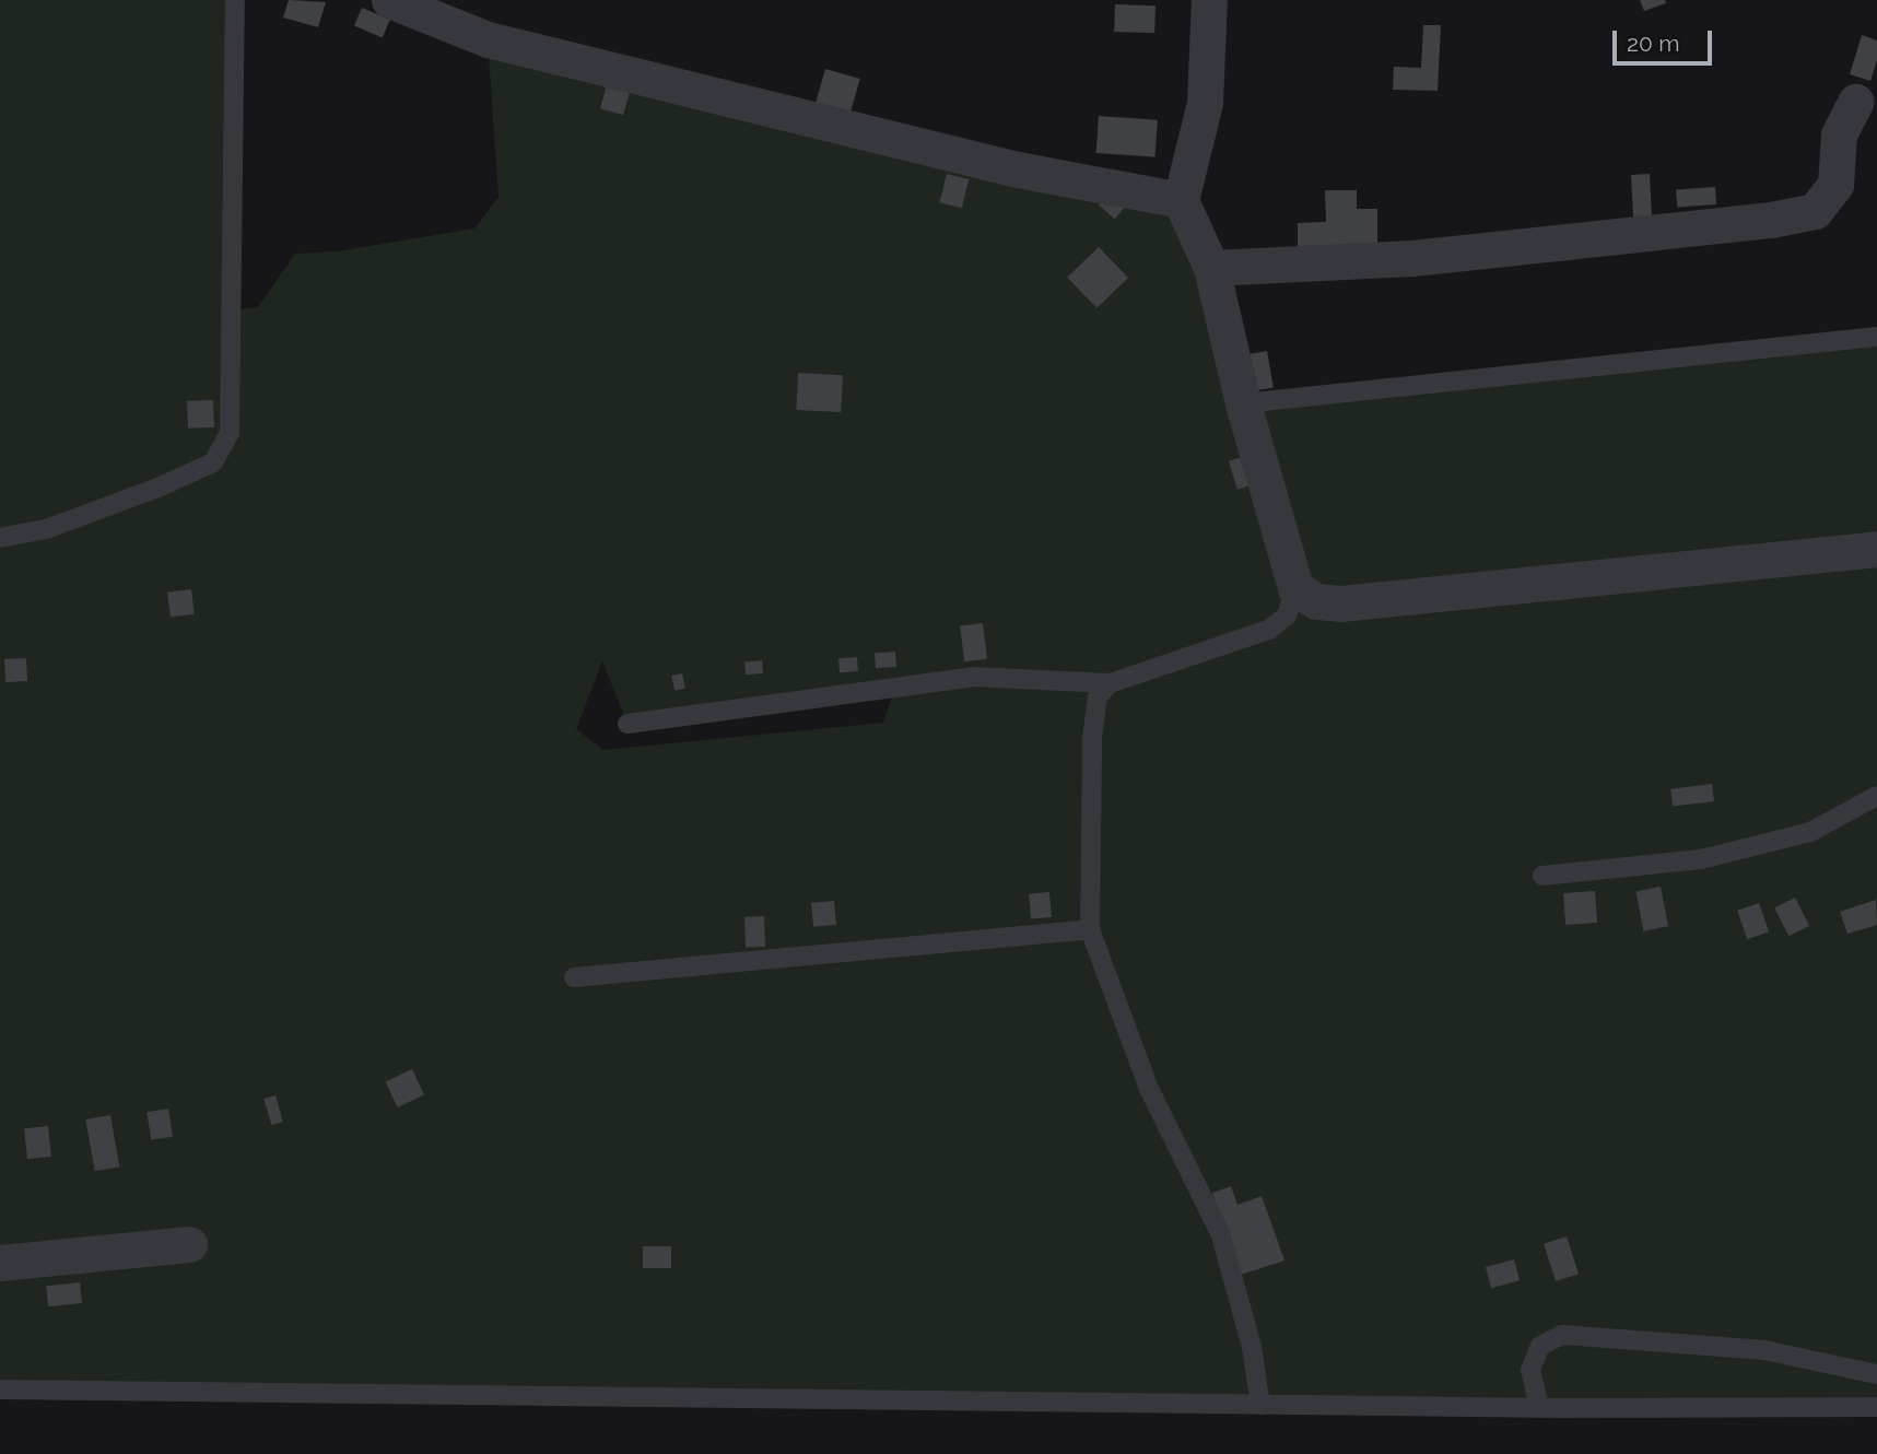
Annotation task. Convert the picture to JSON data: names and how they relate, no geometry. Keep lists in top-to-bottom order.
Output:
{
  "scale_bar": "20 m"
}
